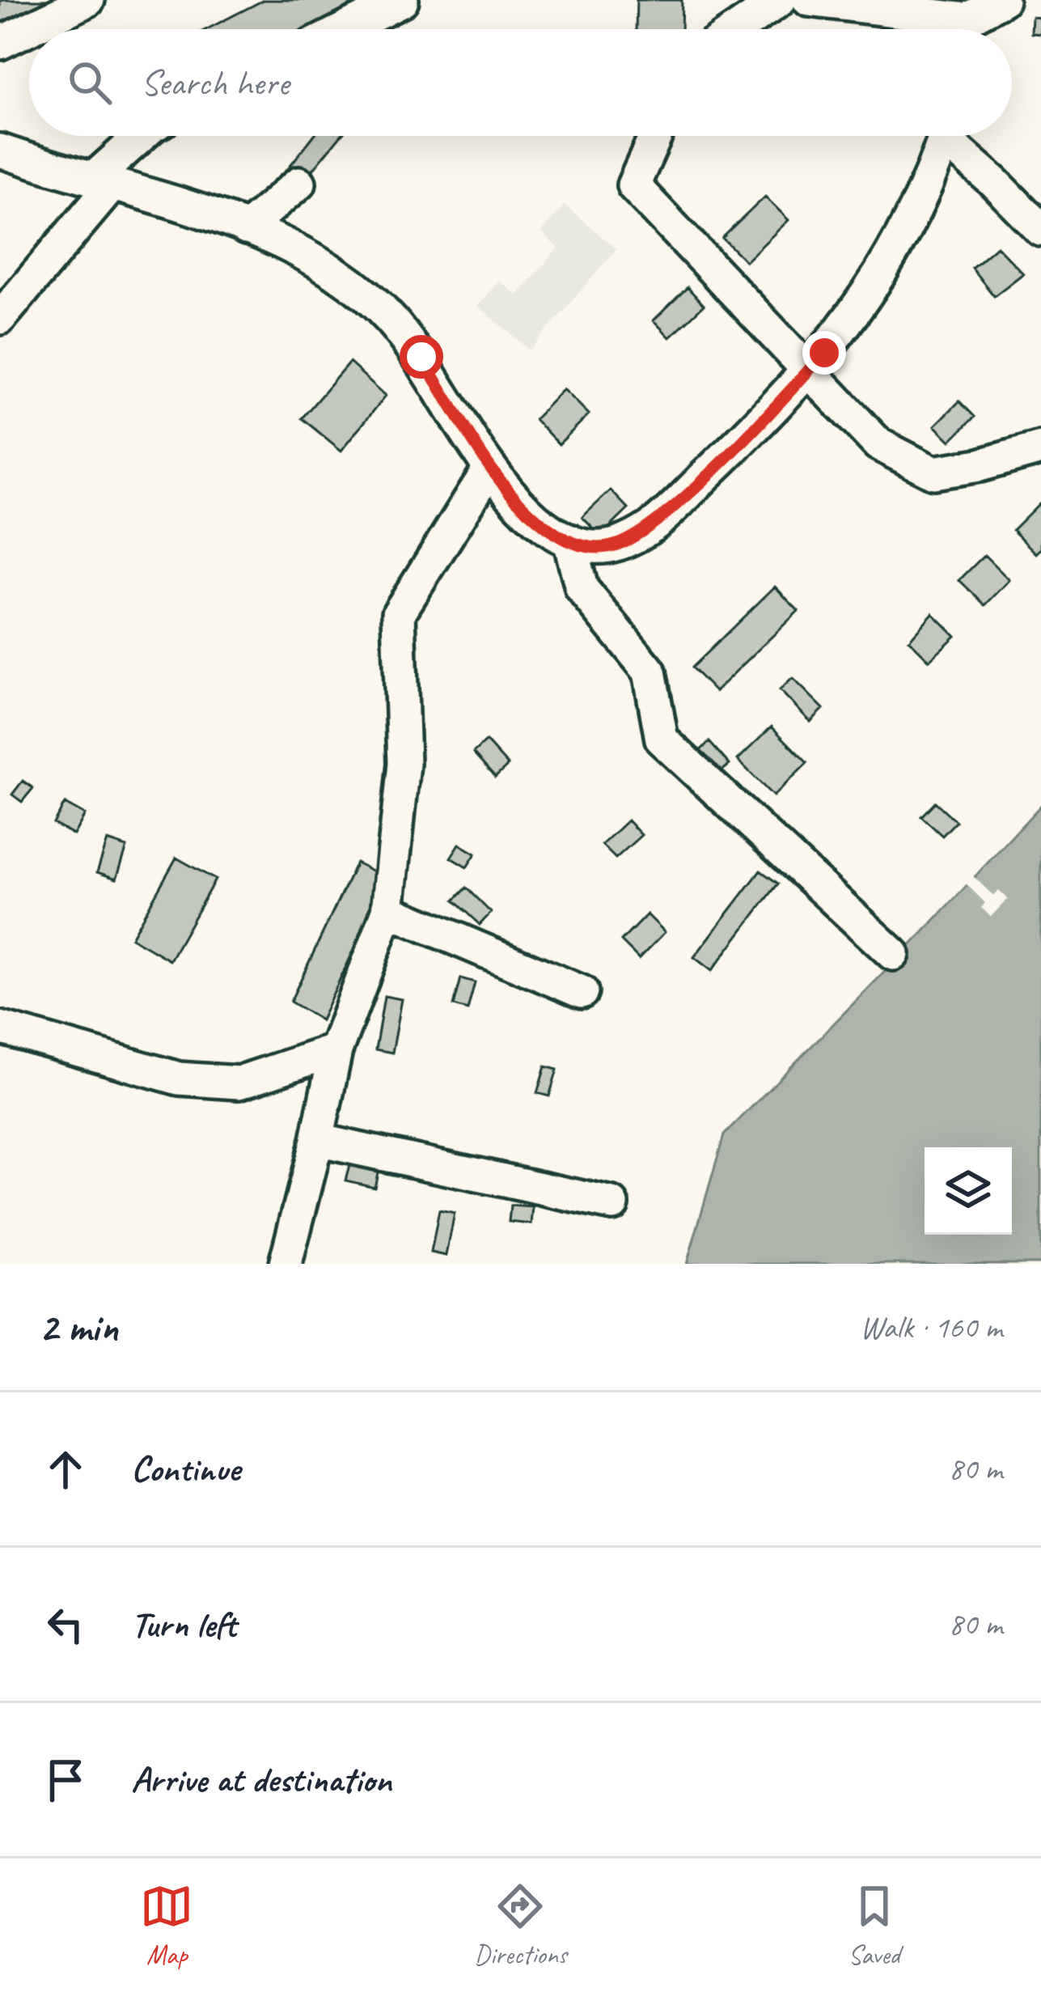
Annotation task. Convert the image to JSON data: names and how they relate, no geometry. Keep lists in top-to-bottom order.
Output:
{
  "page": {
    "search": "Search here",
    "heading": ["2 min", "Walk · 160 m"],
    "list": [
      ["Continue", "80 m"],
      ["Turn left", "80 m"],
      "Arrive at destination"
    ],
    "nav": ["Map", "Directions", "Saved"]
  }
}
